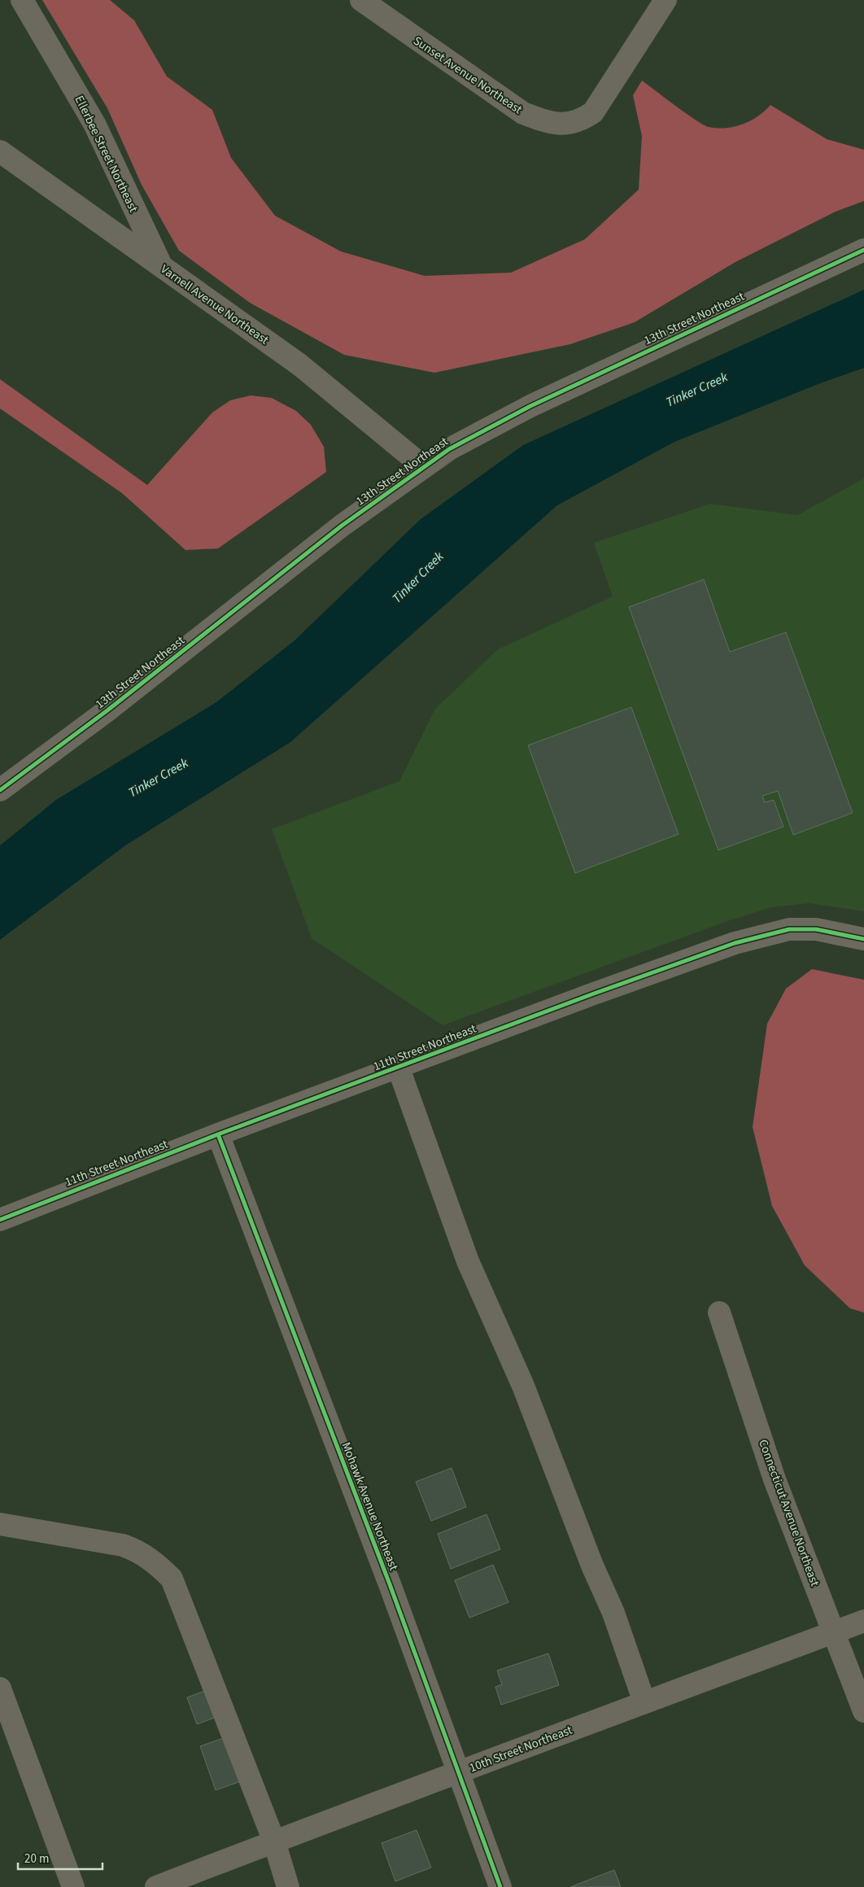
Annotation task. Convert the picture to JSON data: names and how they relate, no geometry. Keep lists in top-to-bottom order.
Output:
{
  "streets": {
    "street": [
      "Sunset Avenue Northeast",
      "Ellerbee Street Northeast",
      "Varnell Avenue Northeast",
      "13th Street Northeast",
      "11th Street Northeast",
      "Mohawk Avenue Northeast",
      "Connecticut Avenue Northeast",
      "10th Street Northeast"
    ]
  },
  "crossings": [
    ["Ellerbee Street Northeast", "Varnell Avenue Northeast"],
    ["Varnell Avenue Northeast", "13th Street Northeast"],
    ["11th Street Northeast", "Mohawk Avenue Northeast"],
    ["Mohawk Avenue Northeast", "10th Street Northeast"],
    ["Connecticut Avenue Northeast", "10th Street Northeast"]
  ],
  "water": ["Tinker Creek"],
  "scale_bar": "20 m"
}
